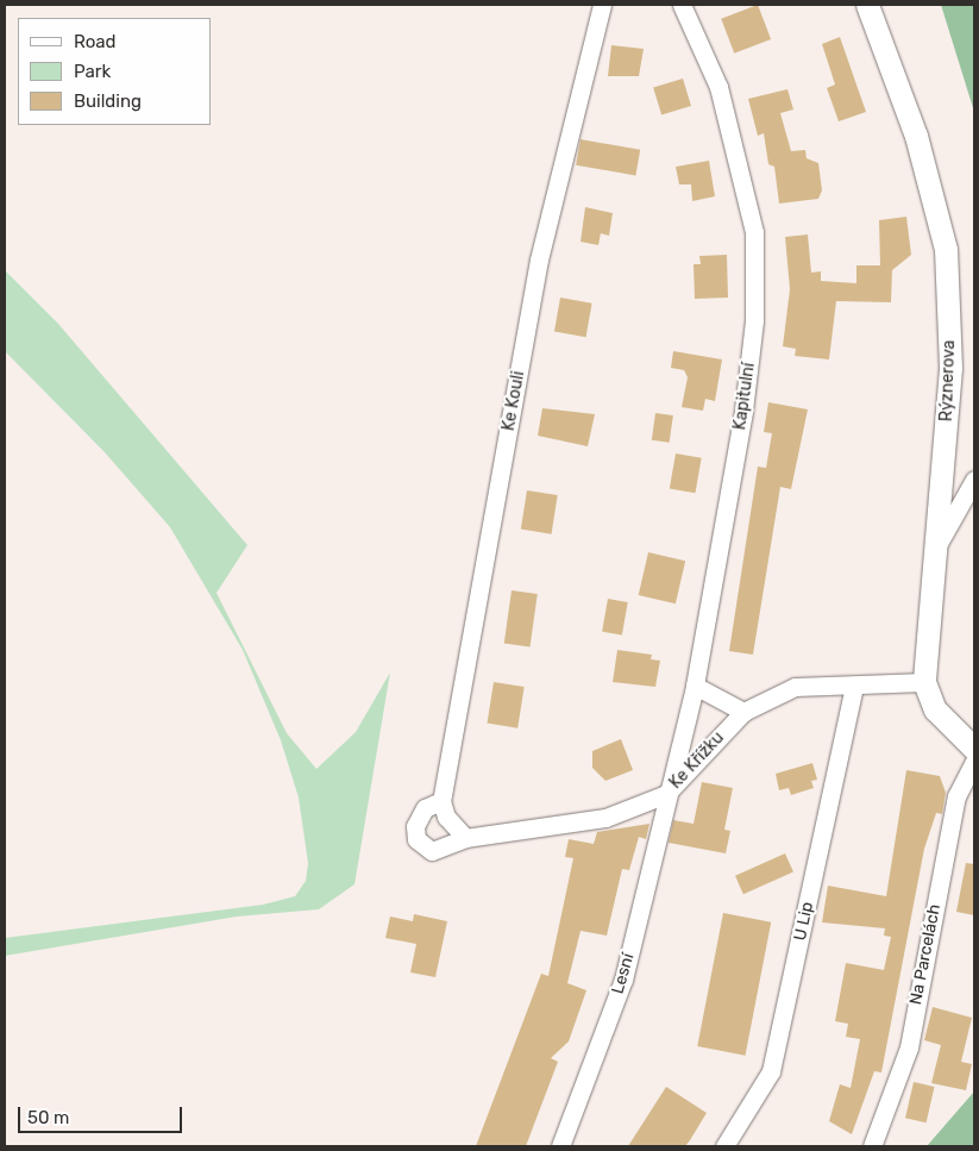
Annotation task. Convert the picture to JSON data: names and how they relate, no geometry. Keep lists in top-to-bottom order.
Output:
{
  "streets": {
    "street": [
      "Rýznerova",
      "Kapitulní",
      "Ke Kouli",
      "Ke Křížku",
      "U Lip",
      "Na Parcelách",
      "Lesní"
    ]
  },
  "crossings": [
    ["Rýznerova", "Ke Křížku"],
    ["Kapitulní", "Ke Křížku"],
    ["Kapitulní", "Lesní"],
    ["Ke Křížku", "U Lip"],
    ["Ke Křížku", "Lesní"]
  ],
  "legend": ["Road", "Park", "Building"],
  "scale_bar": "50 m"
}
